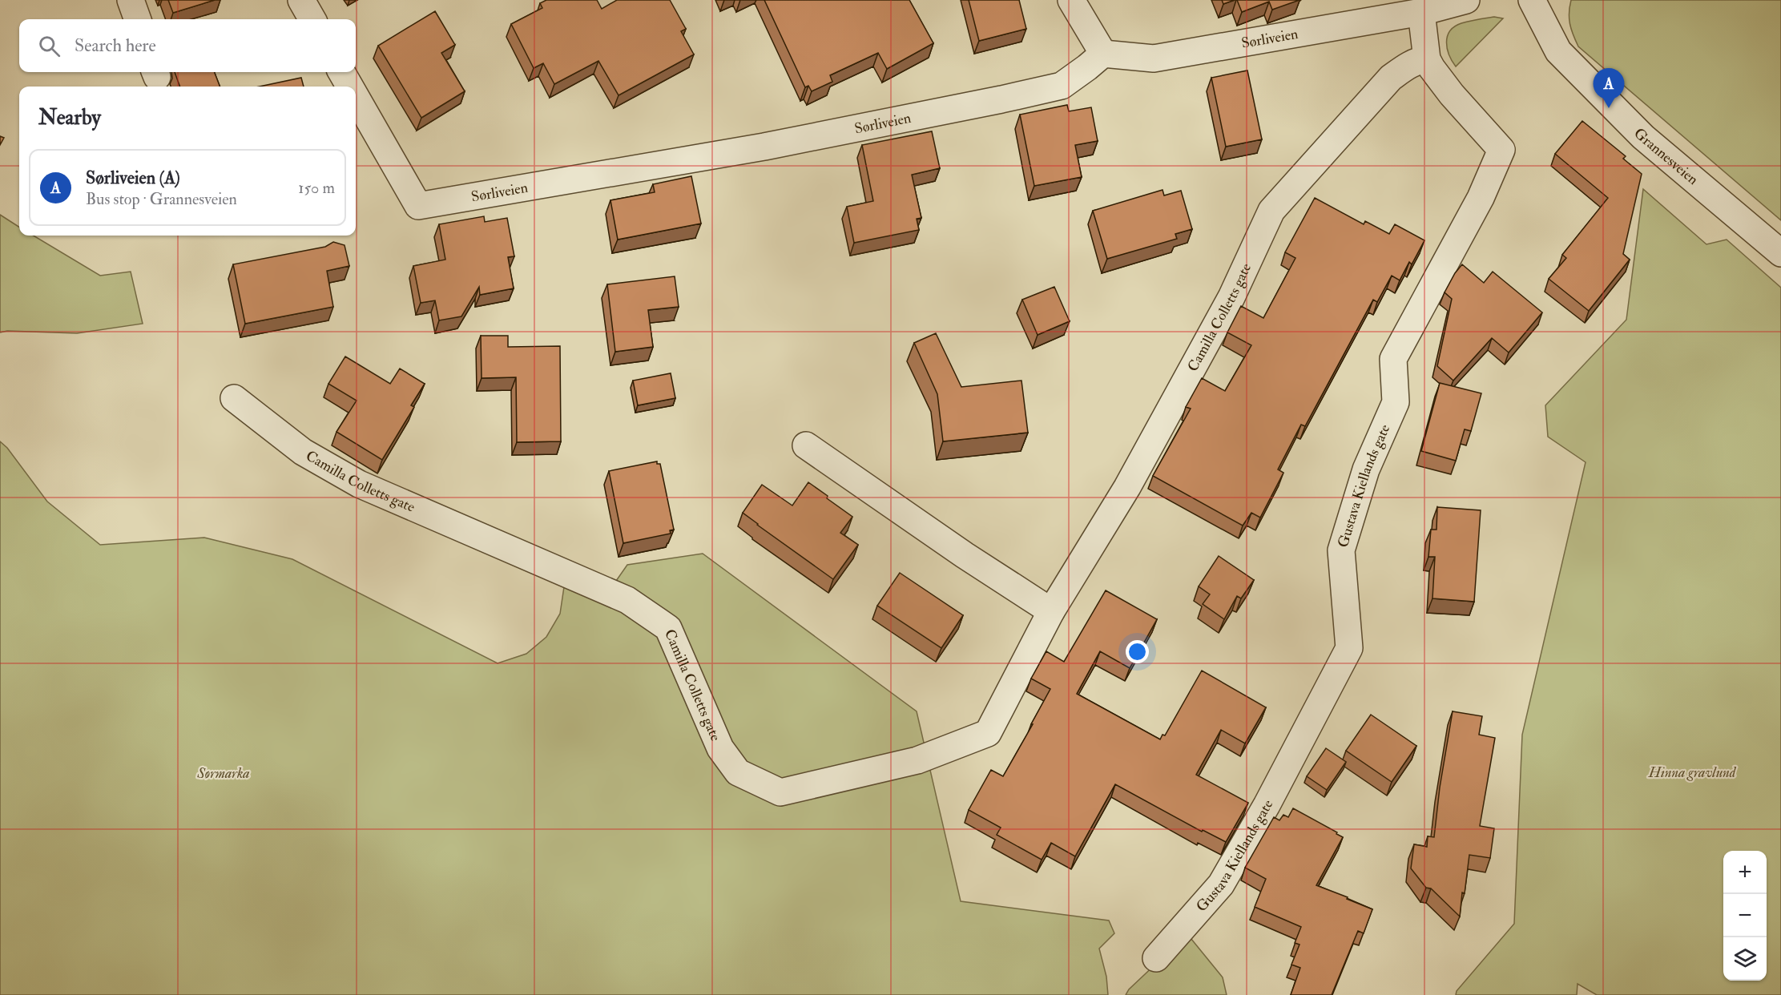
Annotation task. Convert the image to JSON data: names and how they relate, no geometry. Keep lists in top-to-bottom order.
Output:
{
  "streets": {
    "street": [
      "Sørliveien",
      "Grannesveien",
      "Camilla Colletts gate",
      "Gustava Kiellands gate"
    ]
  },
  "crossings": [
    ["Sørliveien", "Gustava Kiellands gate"],
    ["Camilla Colletts gate", "Gustava Kiellands gate"]
  ],
  "parks": ["Hinna gravlund", "Sørmarka"],
  "page": {
    "search": "Search here",
    "pins": "A",
    "heading": "Nearby",
    "list": [
      {
        "mark": "A",
        "name": "Sørliveien (A)",
        "note": "Bus stop · Grannesveien",
        "value": "150 m"
      }
    ],
    "map_buttons": ["+", "−"]
  }
}
